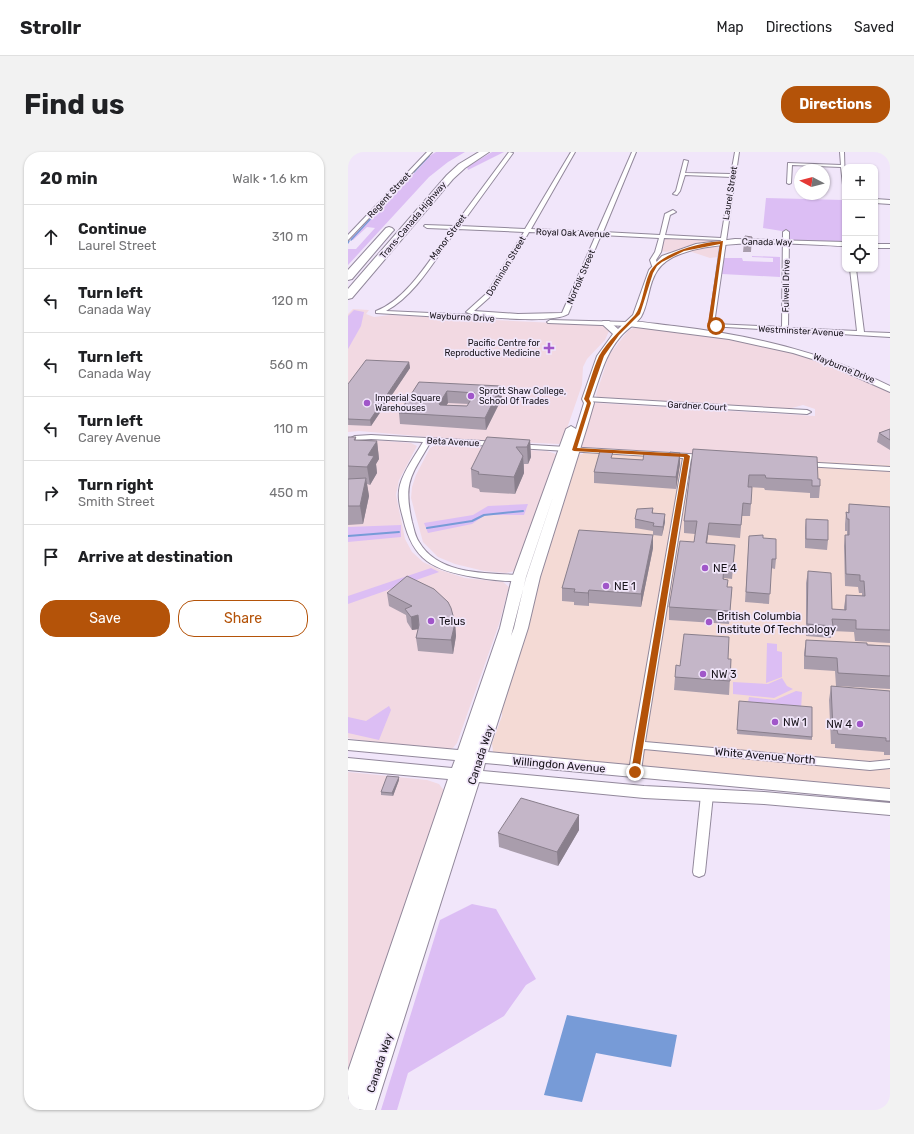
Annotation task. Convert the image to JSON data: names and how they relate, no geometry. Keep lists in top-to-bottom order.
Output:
{
  "streets": {
    "highway": ["Trans-Canada Highway"],
    "main road": ["Canada Way", "Willingdon Avenue"],
    "street": [
      "Laurel Street",
      "Regent Street",
      "Royal Oak Avenue",
      "Manor Street",
      "Dominion Street",
      "Norfolk Street",
      "Fulwell Drive",
      "Wayburne Drive",
      "Westminster Avenue",
      "Gardner Court",
      "Beta Avenue",
      "White Avenue North"
    ]
  },
  "crossings": [
    ["Laurel Street", "Royal Oak Avenue"],
    ["Laurel Street", "Canada Way"],
    ["Laurel Street", "Westminster Avenue"],
    ["Royal Oak Avenue", "Manor Street"],
    ["Royal Oak Avenue", "Canada Way"],
    ["Royal Oak Avenue", "Dominion Street"],
    ["Royal Oak Avenue", "Norfolk Street"],
    ["Manor Street", "Wayburne Drive"],
    ["Canada Way", "Fulwell Drive"],
    ["Canada Way", "Wayburne Drive"],
    ["Canada Way", "Gardner Court"],
    ["Canada Way", "Beta Avenue"],
    ["Canada Way", "Willingdon Avenue"],
    ["Dominion Street", "Norfolk Street"],
    ["Fulwell Drive", "Westminster Avenue"]
  ],
  "places": {
    "health": ["Pacific Centre for Reproductive Medicine"],
    "other": [
      "Sprott Shaw College, School Of Trades",
      "Imperial Square Warehouses",
      "NE 4",
      "NE 1",
      "Telus",
      "British Columbia Institute Of Technology",
      "NW 3",
      "NW 1",
      "NW 4"
    ]
  },
  "north": "left",
  "page": {
    "header": "Strollr",
    "nav": ["Map", "Directions", "Saved"],
    "buttons": [
      "Directions",
      ["Save", "Share"]
    ],
    "title": "Find us",
    "heading": ["20 min", "Walk · 1.6 km"],
    "map_buttons": ["+", "−"],
    "list": [
      ["Continue", "Laurel Street", "310 m"],
      ["Turn left", "Canada Way", "120 m"],
      ["Turn left", "Canada Way", "560 m"],
      ["Turn left", "Carey Avenue", "110 m"],
      ["Turn right", "Smith Street", "450 m"],
      "Arrive at destination"
    ]
  }
}
